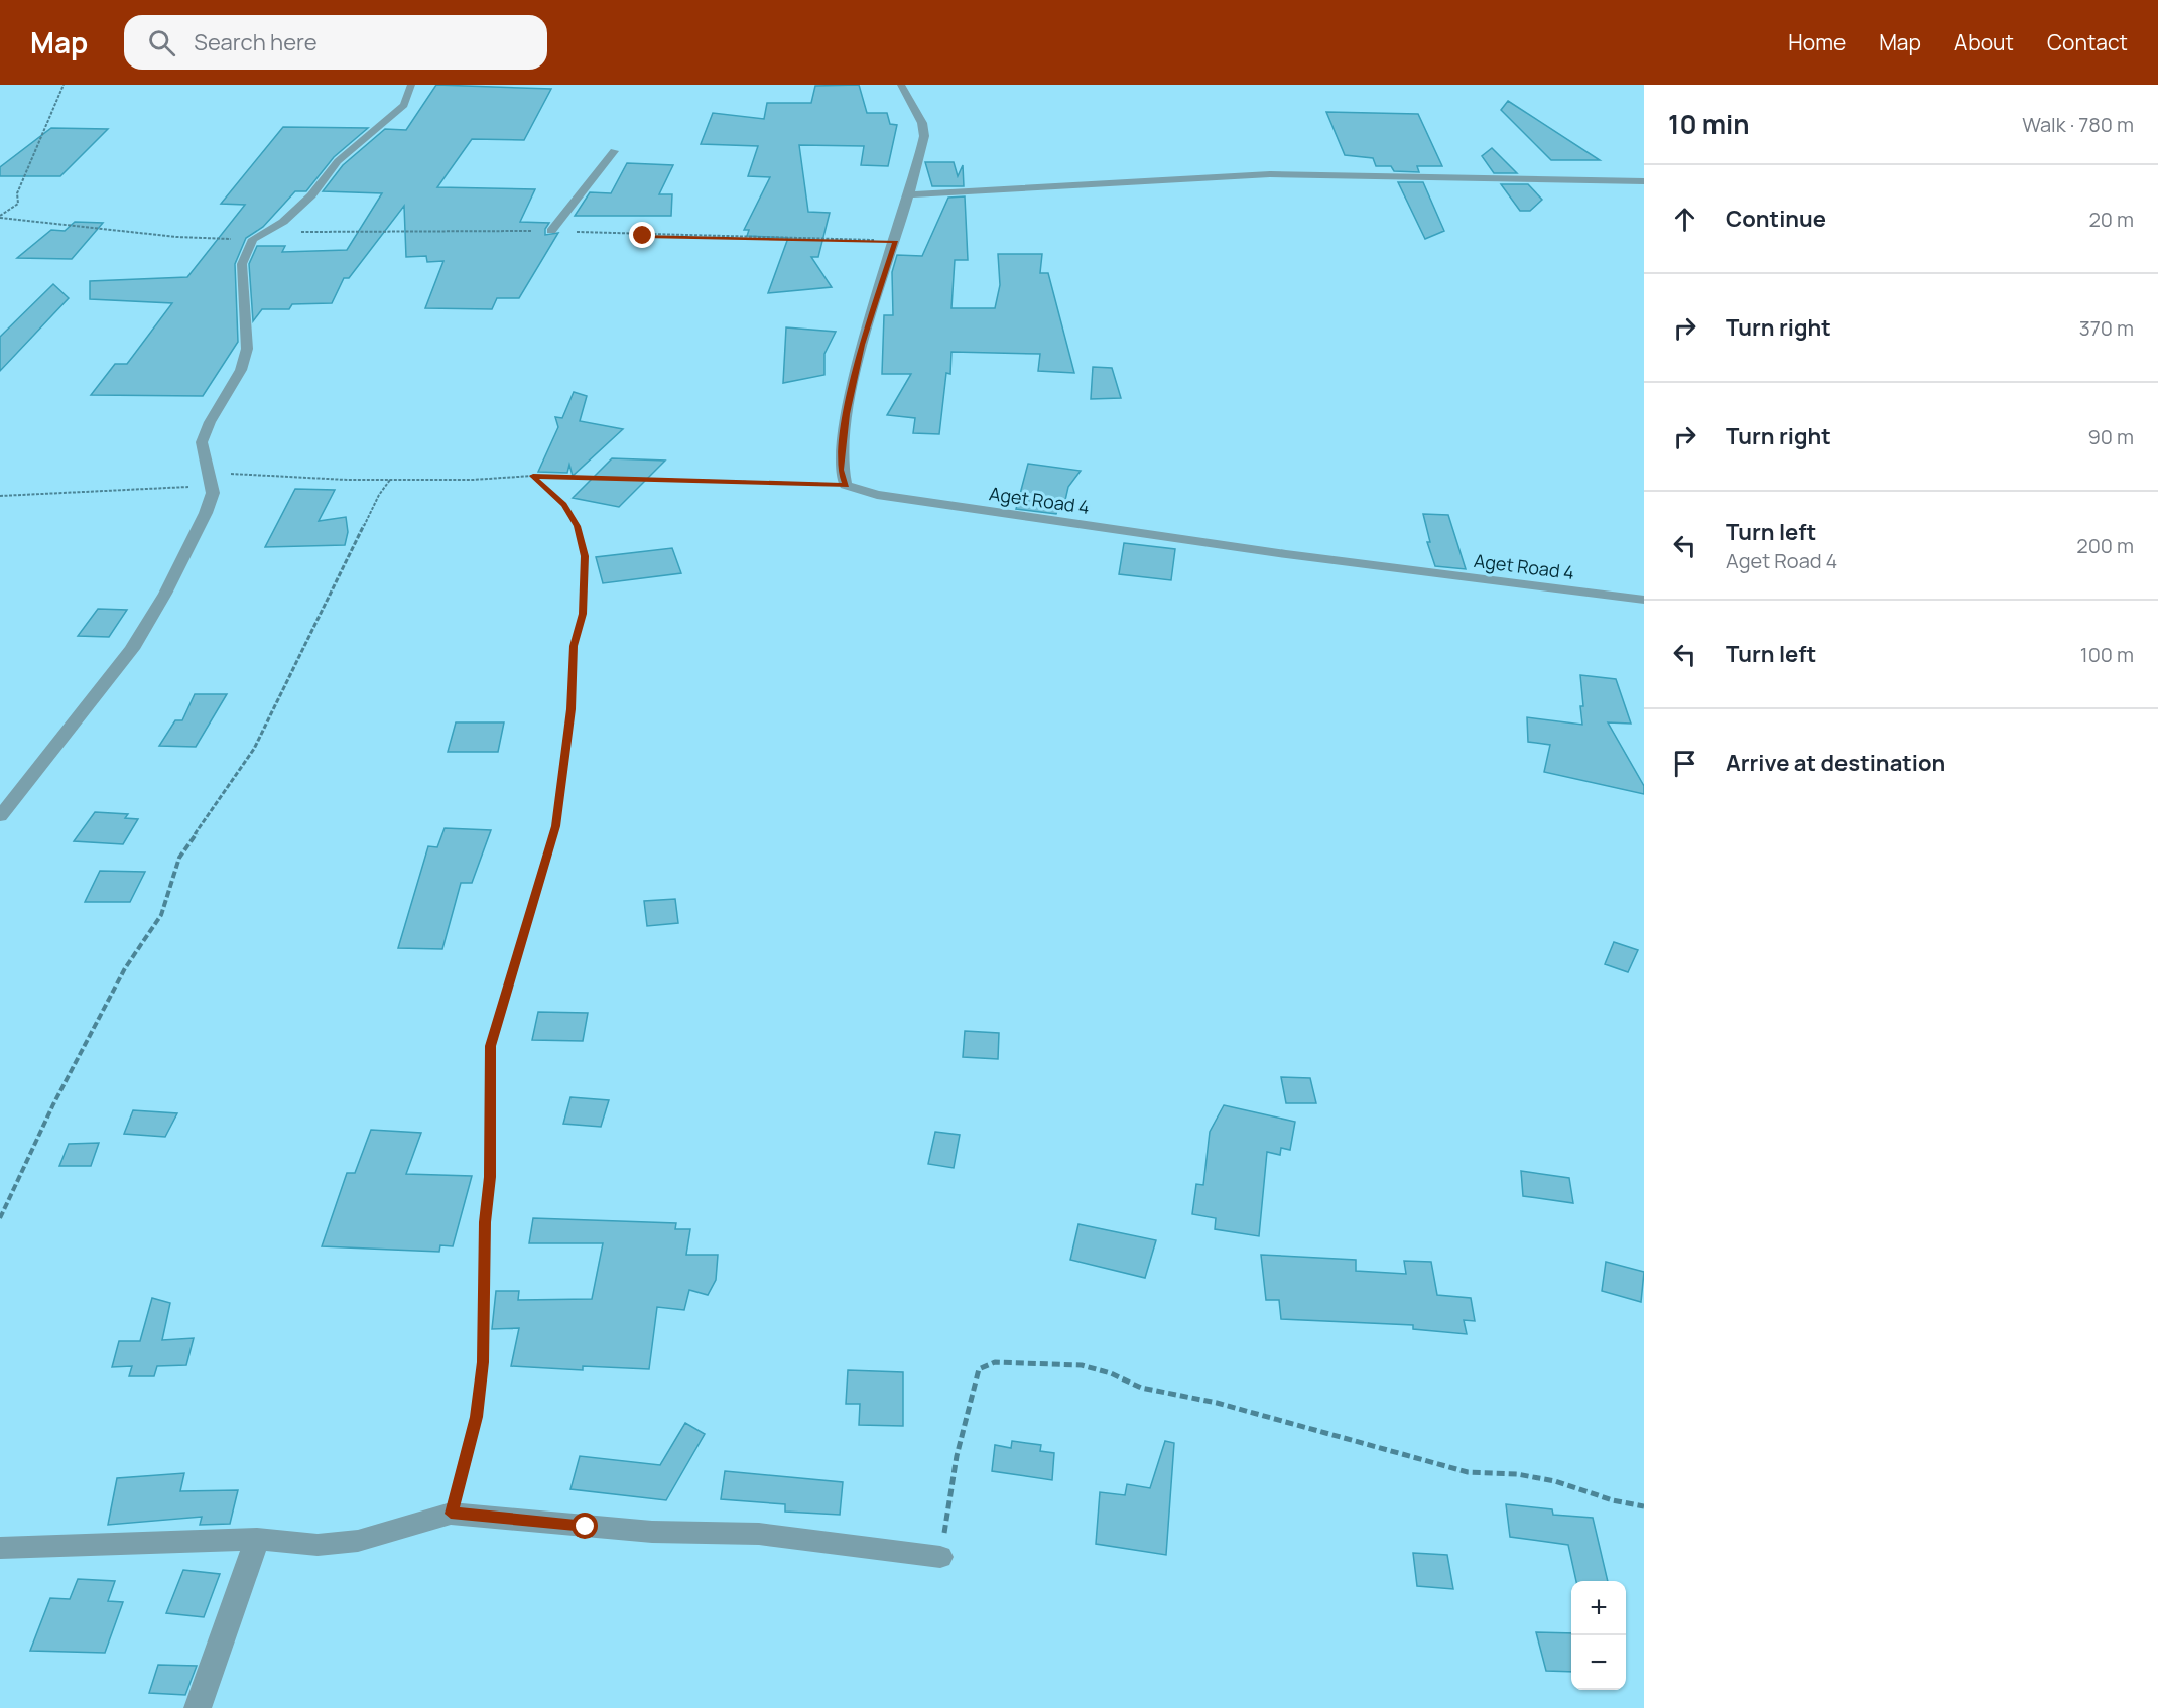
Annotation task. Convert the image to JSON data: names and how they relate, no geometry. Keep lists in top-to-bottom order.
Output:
{
  "streets": {
    "street": ["Aget Road 4"]
  },
  "page": {
    "header": "Map",
    "search": "Search here",
    "nav": [
      "Home",
      "Map",
      "About",
      "Contact"
    ],
    "heading": ["10 min", "Walk · 780 m"],
    "list": [
      ["Continue", "20 m"],
      ["Turn right", "370 m"],
      ["Turn right", "90 m"],
      ["Turn left", "Aget Road 4", "200 m"],
      ["Turn left", "100 m"],
      "Arrive at destination"
    ],
    "map_buttons": ["+", "−"]
  }
}
